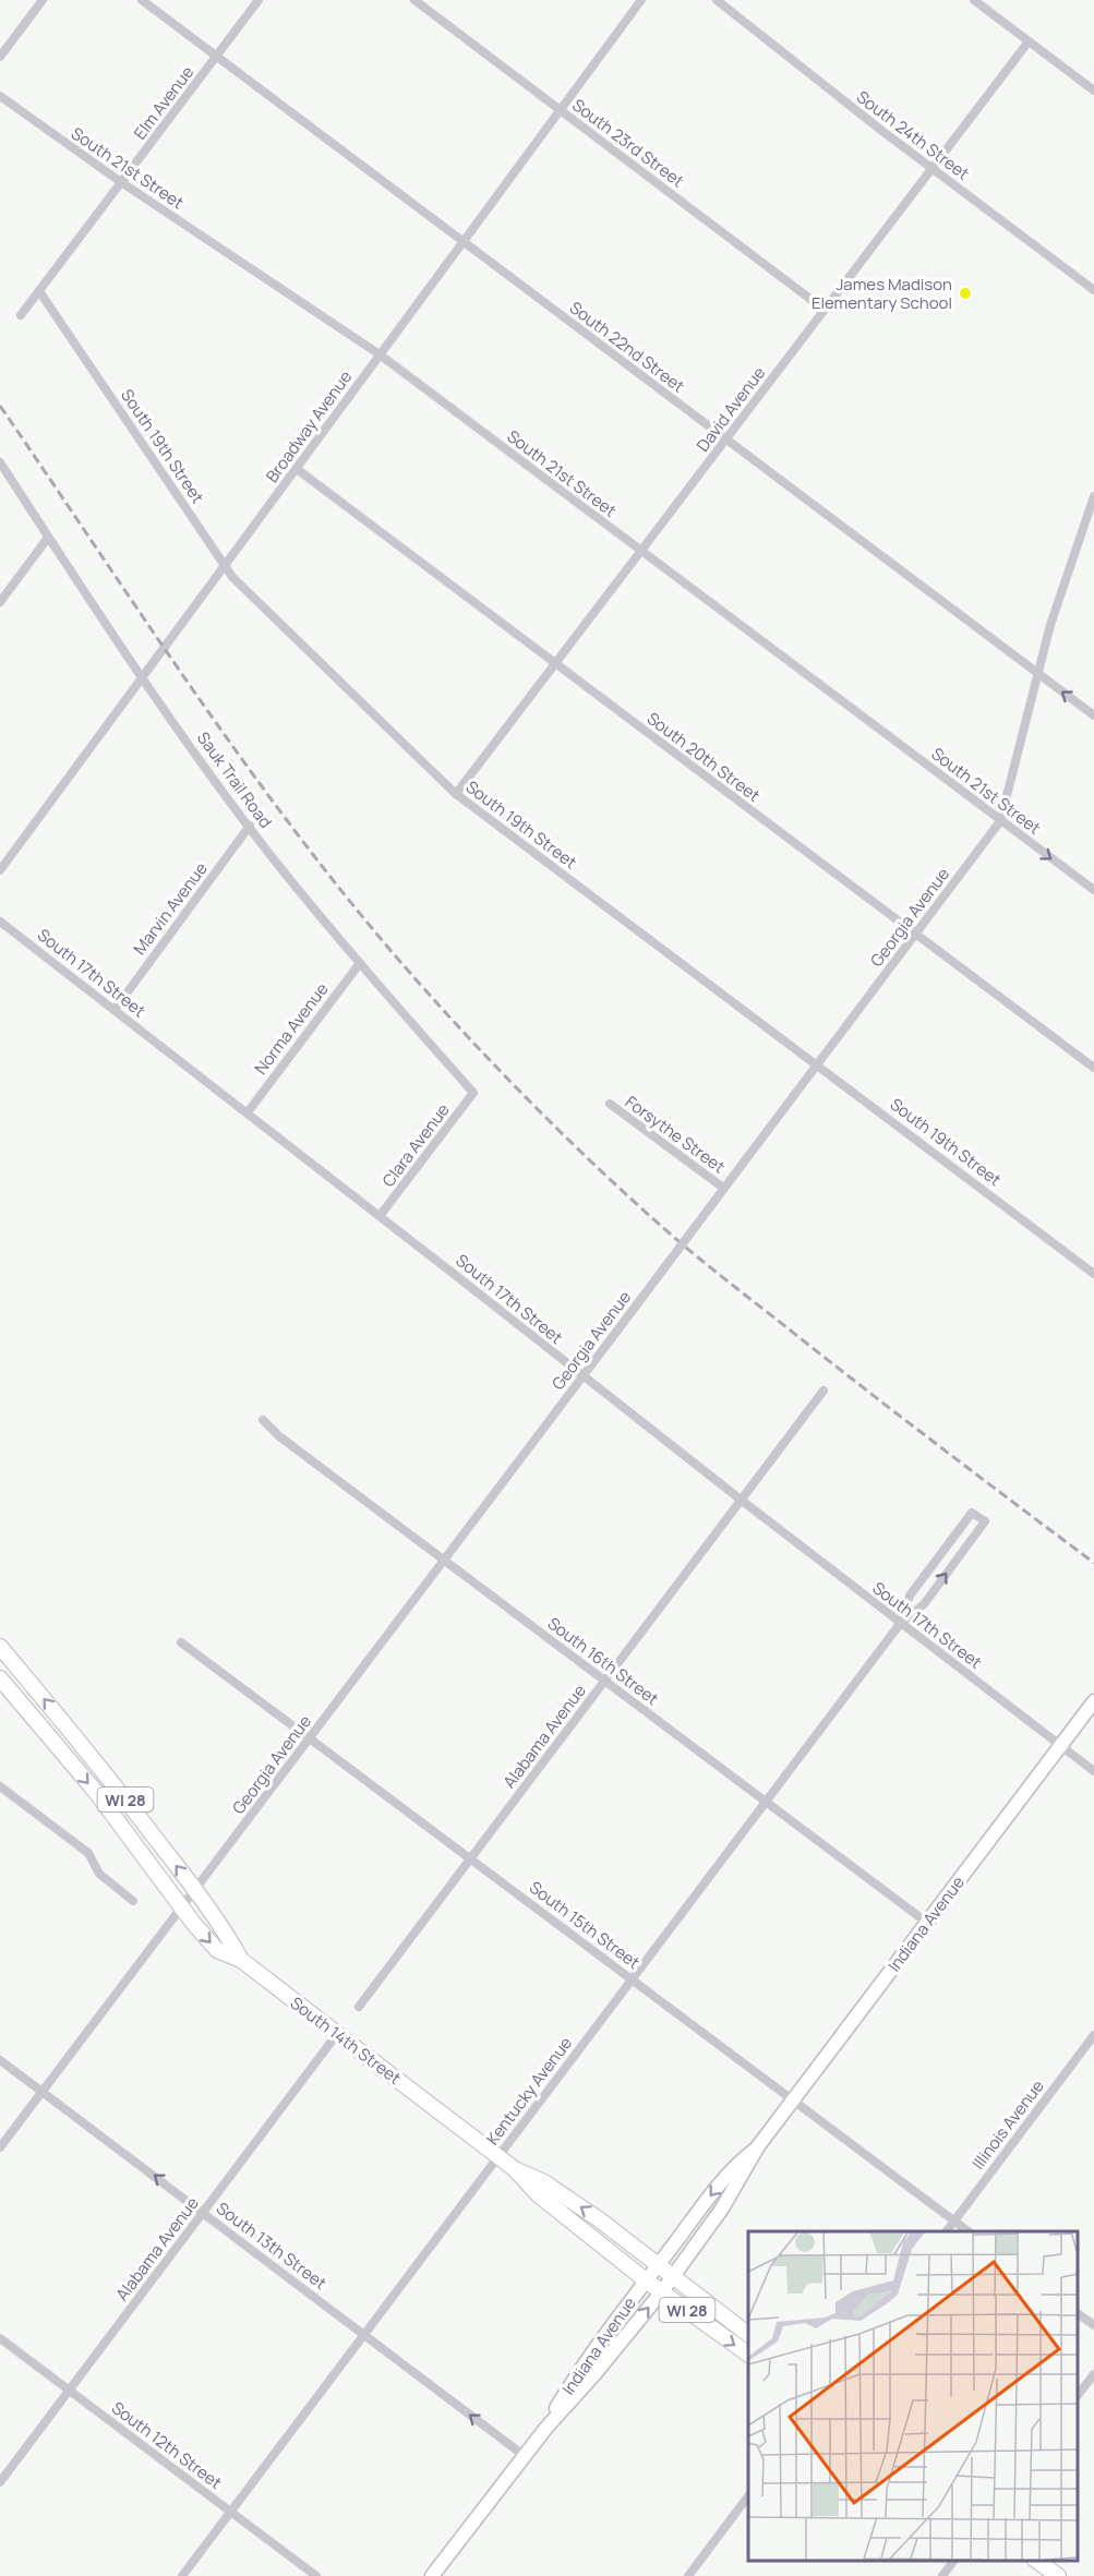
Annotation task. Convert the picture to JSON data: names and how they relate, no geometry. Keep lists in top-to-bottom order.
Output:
{
  "streets": {
    "main road": ["WI 28", "Indiana Avenue", "South 14th Street"],
    "street": [
      "Elm Avenue",
      "South 24th Street",
      "South 23rd Street",
      "South 21st Street",
      "South 22nd Street",
      "David Avenue",
      "Broadway Avenue",
      "South 19th Street",
      "South 20th Street",
      "Sauk Trail Road",
      "Marvin Avenue",
      "Georgia Avenue",
      "South 17th Street",
      "Norma Avenue",
      "Forsythe Street",
      "Clara Avenue",
      "South 16th Street",
      "Alabama Avenue",
      "South 15th Street",
      "Kentucky Avenue",
      "Illinois Avenue",
      "South 13th Street",
      "South 12th Street"
    ]
  },
  "crossings": [
    ["Elm Avenue", "South 21st Street"],
    ["Elm Avenue", "South 22nd Street"],
    ["Elm Avenue", "South 19th Street"],
    ["South 24th Street", "David Avenue"],
    ["South 23rd Street", "David Avenue"],
    ["South 23rd Street", "Broadway Avenue"],
    ["South 21st Street", "David Avenue"],
    ["South 21st Street", "Broadway Avenue"],
    ["South 21st Street", "Georgia Avenue"],
    ["South 22nd Street", "David Avenue"],
    ["South 22nd Street", "Broadway Avenue"],
    ["South 22nd Street", "Georgia Avenue"],
    ["David Avenue", "South 19th Street"],
    ["David Avenue", "South 20th Street"],
    ["Broadway Avenue", "South 19th Street"],
    ["Broadway Avenue", "South 20th Street"],
    ["Broadway Avenue", "Sauk Trail Road"],
    ["South 19th Street", "Georgia Avenue"],
    ["South 20th Street", "Georgia Avenue"],
    ["Sauk Trail Road", "Marvin Avenue"],
    ["Sauk Trail Road", "Norma Avenue"],
    ["Sauk Trail Road", "Clara Avenue"],
    ["Marvin Avenue", "South 17th Street"],
    ["Georgia Avenue", "South 17th Street"],
    ["Georgia Avenue", "Forsythe Street"],
    ["Georgia Avenue", "South 16th Street"],
    ["Georgia Avenue", "WI 28"],
    ["Georgia Avenue", "South 15th Street"],
    ["Georgia Avenue", "South 14th Street"],
    ["Georgia Avenue", "South 13th Street"],
    ["South 17th Street", "Norma Avenue"],
    ["South 17th Street", "Clara Avenue"],
    ["South 17th Street", "Alabama Avenue"],
    ["South 17th Street", "Indiana Avenue"],
    ["South 17th Street", "Kentucky Avenue"],
    ["South 16th Street", "Alabama Avenue"],
    ["South 16th Street", "Indiana Avenue"],
    ["South 16th Street", "Kentucky Avenue"],
    ["Alabama Avenue", "South 15th Street"],
    ["Alabama Avenue", "South 14th Street"],
    ["Alabama Avenue", "South 13th Street"],
    ["Alabama Avenue", "South 12th Street"],
    ["WI 28", "South 14th Street"],
    ["Indiana Avenue", "South 15th Street"],
    ["Indiana Avenue", "South 14th Street"],
    ["Indiana Avenue", "South 13th Street"],
    ["South 15th Street", "Kentucky Avenue"],
    ["South 15th Street", "Illinois Avenue"],
    ["Kentucky Avenue", "South 13th Street"],
    ["Kentucky Avenue", "South 12th Street"]
  ],
  "one_way": ["South 13th Street"],
  "places": ["James Madison Elementary School"]
}
